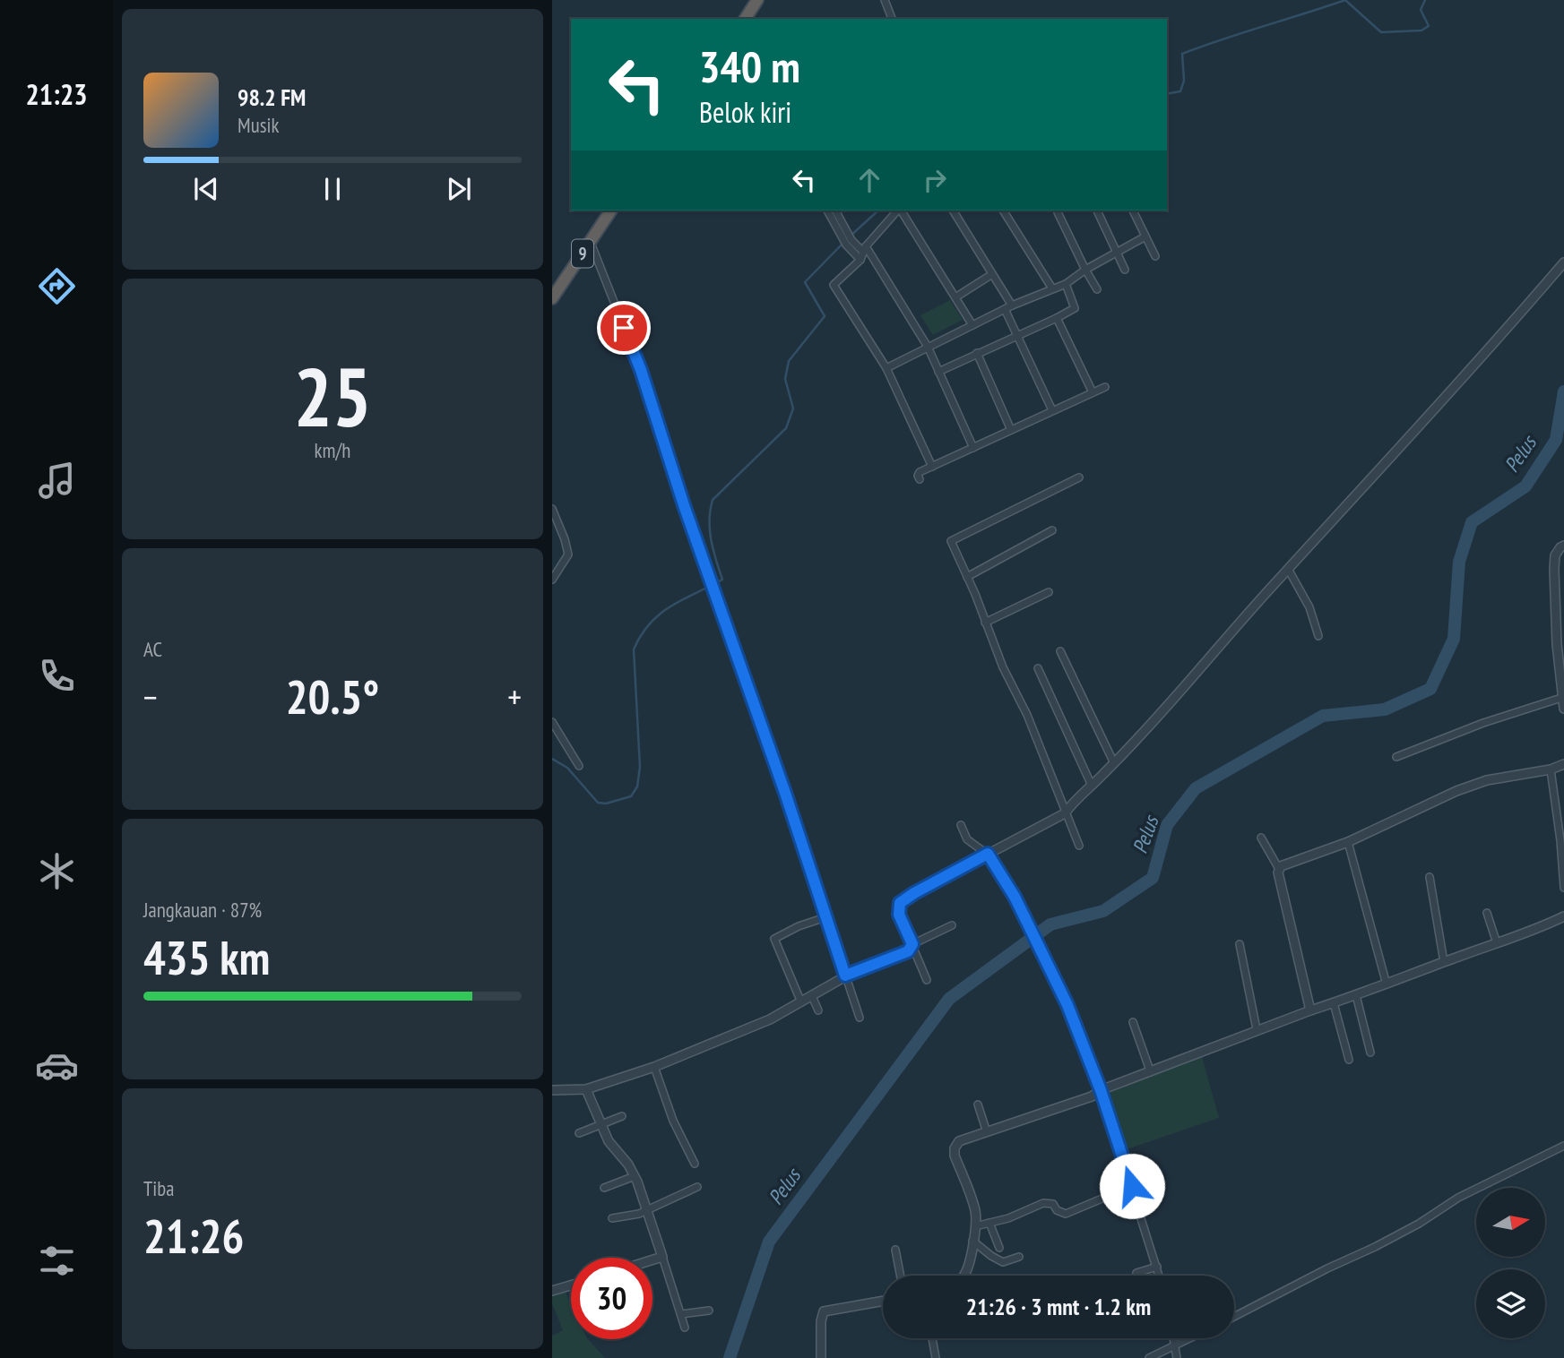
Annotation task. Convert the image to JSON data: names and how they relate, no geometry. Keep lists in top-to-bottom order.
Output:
{
  "streets": {
    "highway": ["9"]
  },
  "water": ["Pelus"],
  "north": "right",
  "page": {
    "tabs": "21:23",
    "turn": ["340 m", "Belok kiri"],
    "song": ["98.2 FM", "Musik"],
    "tile": [
      ["25", "km/h"],
      "AC",
      ["Jangkauan · 87%", "435 km"],
      ["Tiba", "21:26"]
    ],
    "heat": ["−", "20.5°", "+"],
    "limit": "30",
    "trip": "21:26 · 3 mnt · 1.2 km"
  }
}
